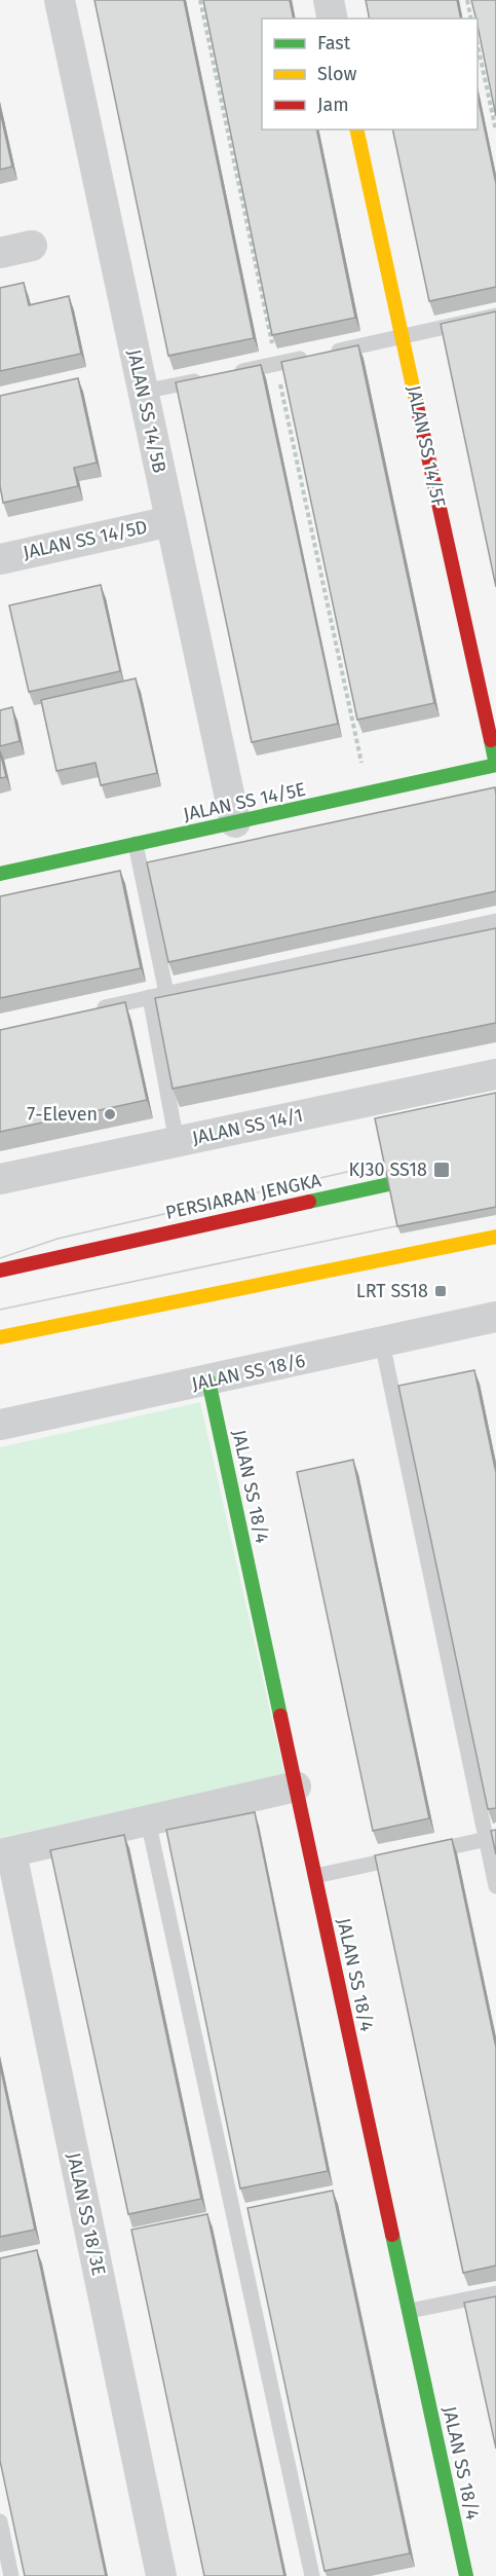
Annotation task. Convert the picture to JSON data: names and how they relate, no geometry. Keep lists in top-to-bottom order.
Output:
{
  "streets": {
    "street": [
      "JALAN SS 14/5B",
      "JALAN SS 14/5F",
      "JALAN SS 14/5D",
      "JALAN SS 14/5E",
      "JALAN SS 14/1",
      "PERSIARAN JENGKA",
      "JALAN SS 18/6",
      "JALAN SS 18/4",
      "JALAN SS 18/3E"
    ]
  },
  "crossings": [
    ["JALAN SS 14/5B", "JALAN SS 14/5D"],
    ["JALAN SS 14/5B", "JALAN SS 14/5E"],
    ["JALAN SS 14/5F", "JALAN SS 14/5E"],
    ["JALAN SS 18/6", "JALAN SS 18/4"]
  ],
  "places": {
    "other": ["7-Eleven"],
    "transit": ["KJ30 SS18", "LRT SS18"]
  },
  "legend": ["Fast", "Slow", "Jam"]
}
